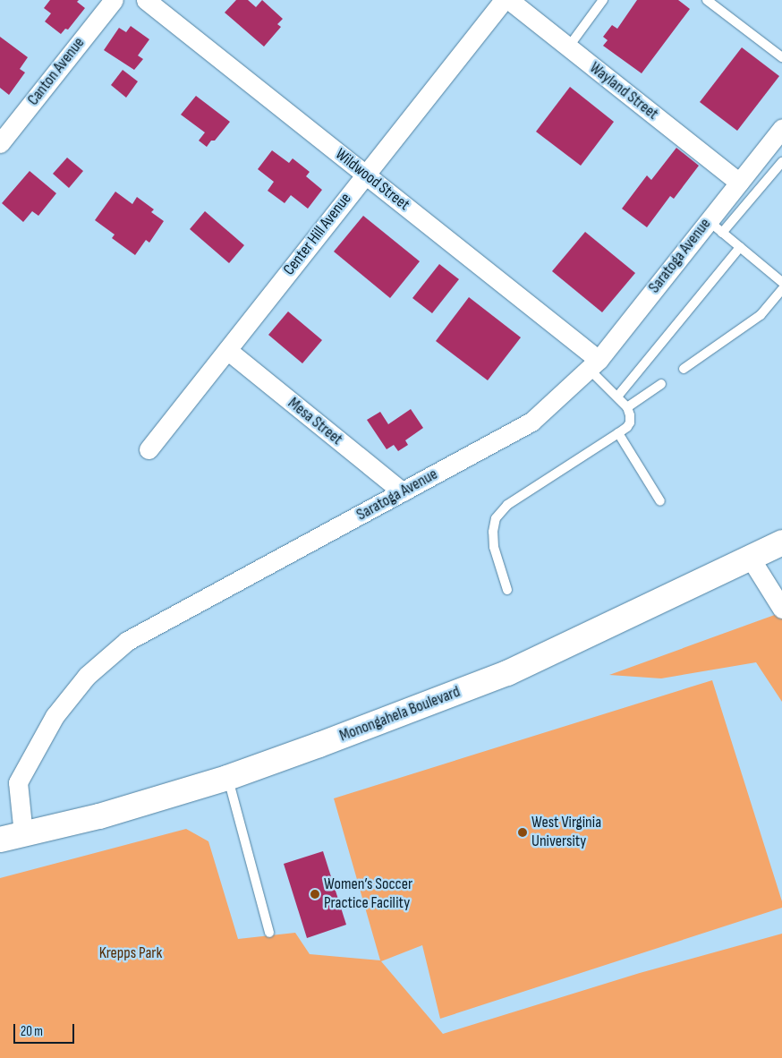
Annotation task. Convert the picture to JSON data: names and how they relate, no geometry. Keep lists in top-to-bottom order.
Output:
{
  "streets": {
    "main road": ["Monongahela Boulevard"],
    "street": [
      "Canton Avenue",
      "Wayland Street",
      "Wildwood Street",
      "Center Hill Avenue",
      "Saratoga Avenue",
      "Mesa Street"
    ]
  },
  "crossings": [
    ["Wayland Street", "Saratoga Avenue"],
    ["Wildwood Street", "Center Hill Avenue"],
    ["Wildwood Street", "Saratoga Avenue"],
    ["Center Hill Avenue", "Mesa Street"],
    ["Saratoga Avenue", "Mesa Street"],
    ["Saratoga Avenue", "Monongahela Boulevard"]
  ],
  "parks": ["Krepps Park"],
  "places": ["West Virginia University", "Women’s Soccer Practice Facility"],
  "scale_bar": "20 m"
}
